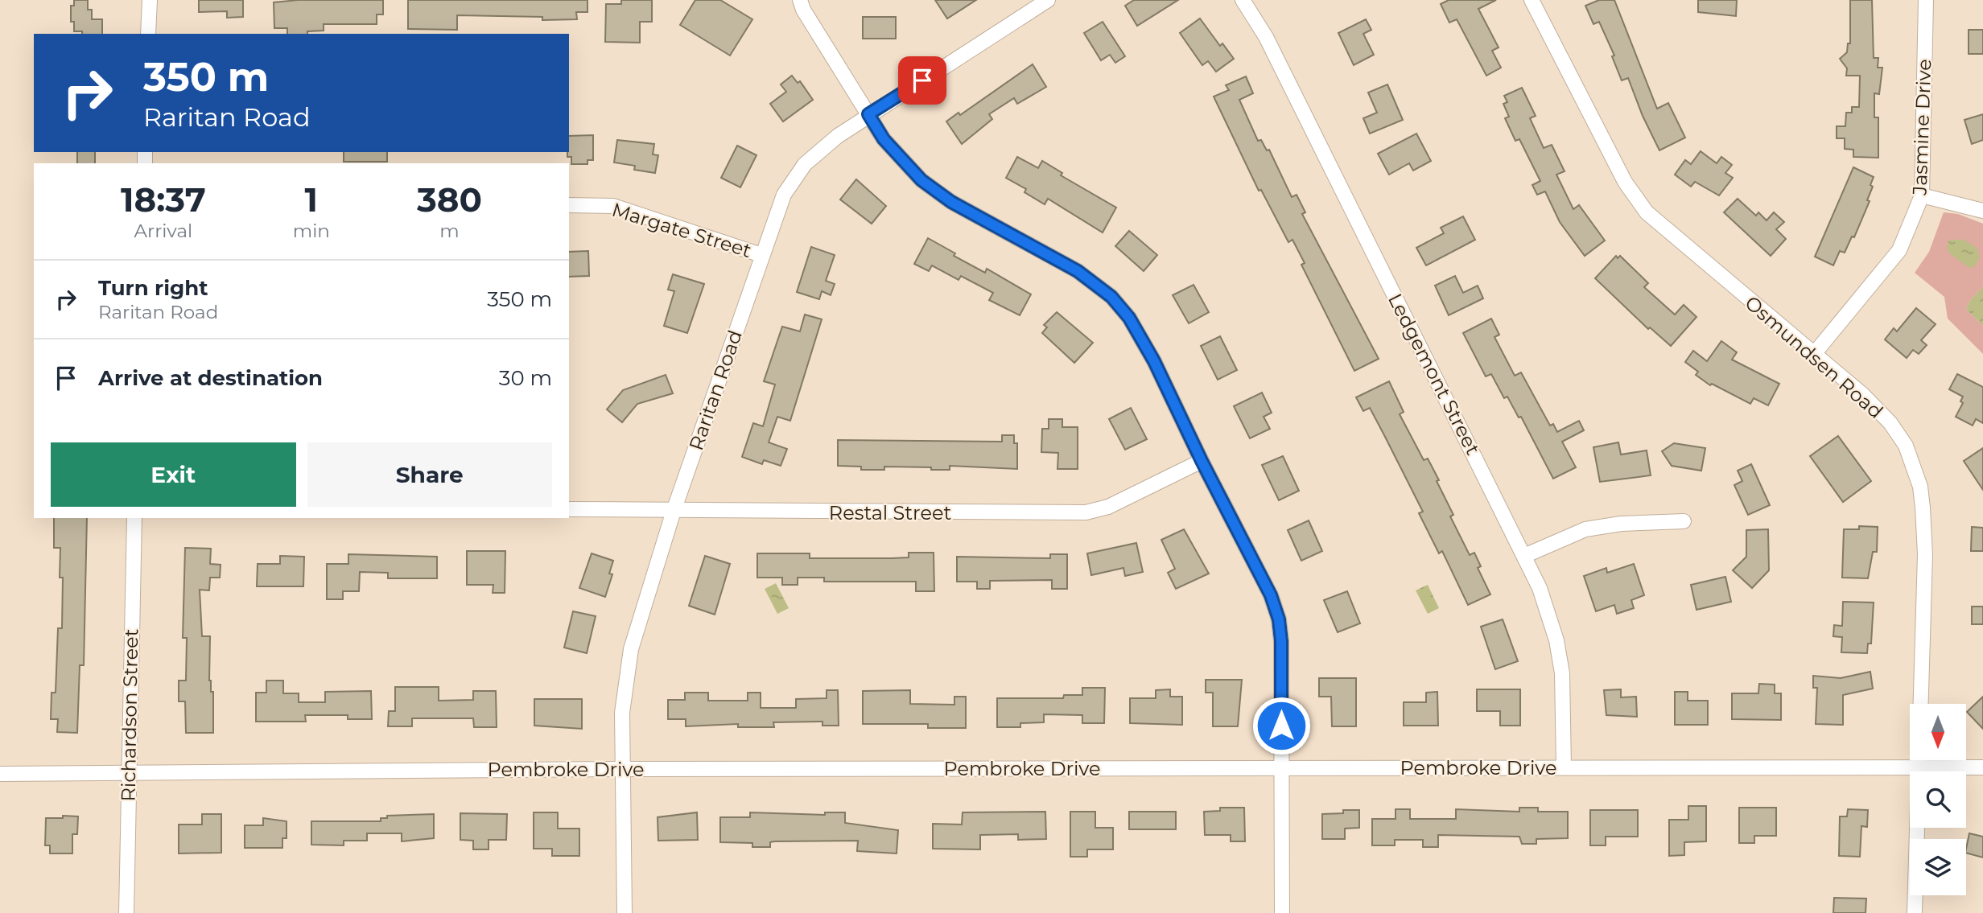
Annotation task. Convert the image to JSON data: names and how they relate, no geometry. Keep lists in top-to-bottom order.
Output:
{
  "streets": {
    "street": [
      "Jasmine Drive",
      "Margate Street",
      "Osmundsen Road",
      "Ledgemont Street",
      "Raritan Road",
      "Restal Street",
      "Richardson Street",
      "Pembroke Drive"
    ]
  },
  "crossings": [
    ["Jasmine Drive", "Osmundsen Road"],
    ["Margate Street", "Raritan Road"],
    ["Osmundsen Road", "Pembroke Drive"],
    ["Ledgemont Street", "Pembroke Drive"],
    ["Raritan Road", "Restal Street"],
    ["Raritan Road", "Pembroke Drive"],
    ["Richardson Street", "Pembroke Drive"]
  ],
  "north": "bottom",
  "page": {
    "turn": ["350 m", "Raritan Road"],
    "eta": [
      "18:37",
      "Arrival",
      "1",
      "min",
      "380",
      "m"
    ],
    "list": [
      {
        "name": "Turn right",
        "note": "Raritan Road",
        "value": "350 m"
      },
      {
        "name": "Arrive at destination",
        "value": "30 m"
      }
    ],
    "buttons": ["Exit", "Share"]
  }
}
